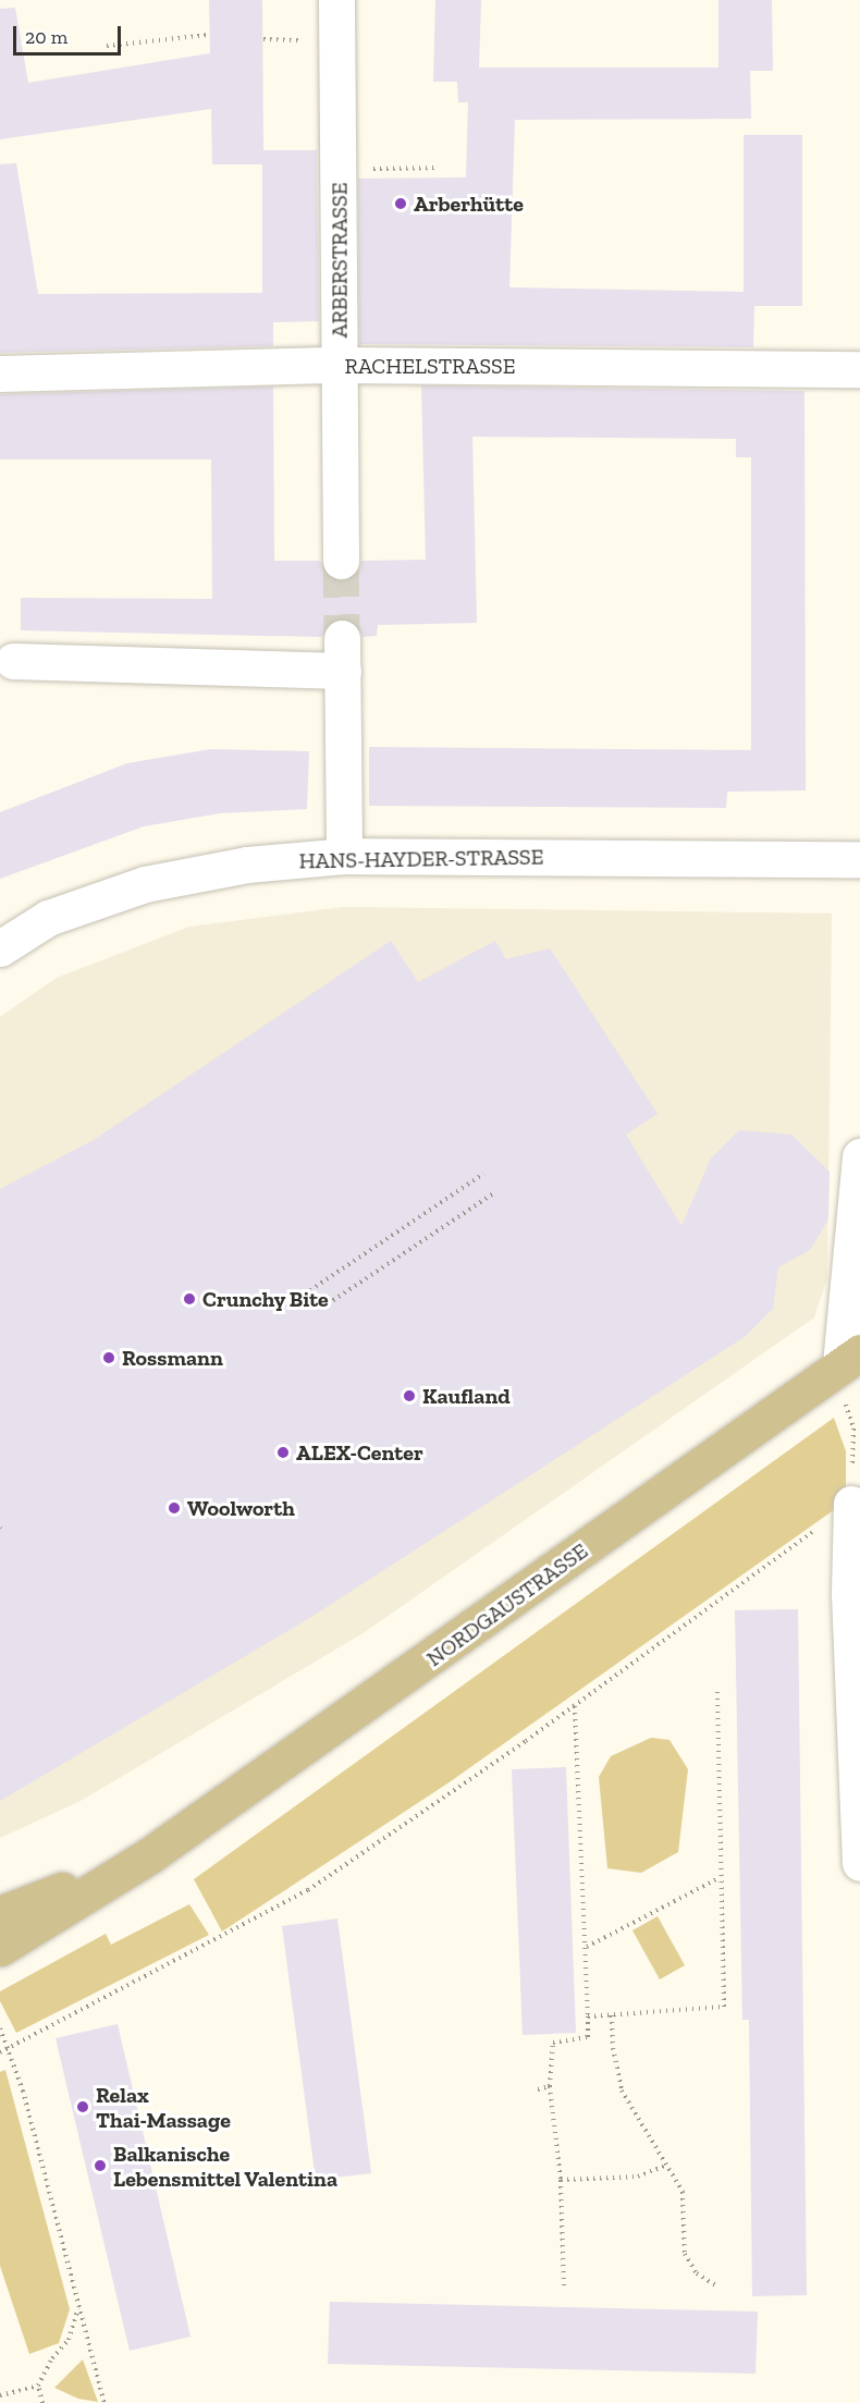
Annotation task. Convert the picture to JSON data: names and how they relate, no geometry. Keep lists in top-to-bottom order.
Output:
{
  "streets": {
    "main road": ["NORDGAUSTRASSE"],
    "street": ["ARBERSTRASSE", "RACHELSTRASSE", "HANS-HAYDER-STRASSE"]
  },
  "crossings": [
    ["ARBERSTRASSE", "RACHELSTRASSE"]
  ],
  "places": [
    "Arberhütte",
    "Crunchy Bite",
    "Rossmann",
    "Kaufland",
    "ALEX-Center",
    "Woolworth",
    "Relax Thai-Massage",
    "Balkanische Lebensmittel Valentina"
  ],
  "scale_bar": "20 m"
}
